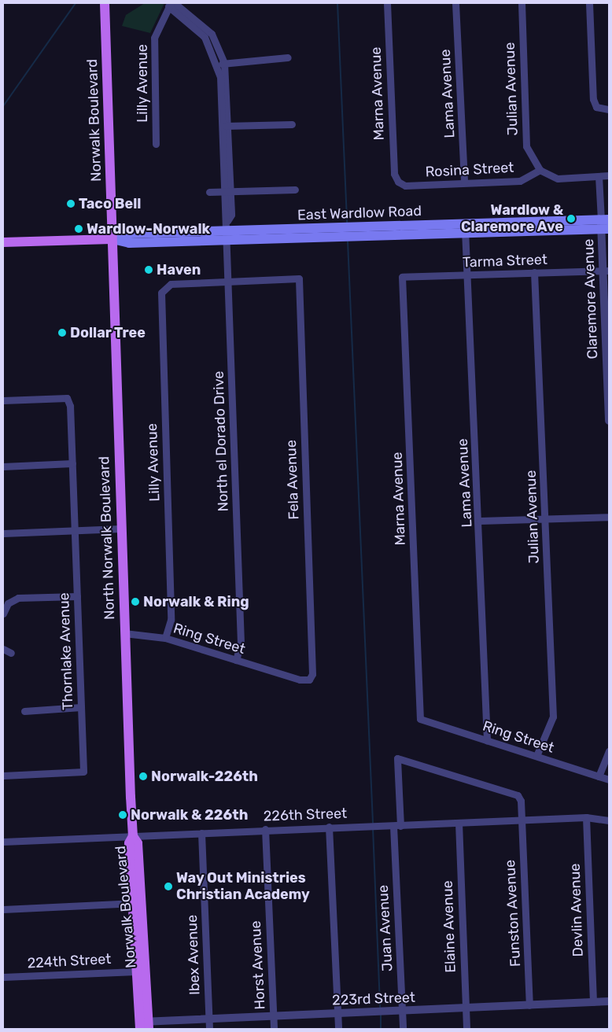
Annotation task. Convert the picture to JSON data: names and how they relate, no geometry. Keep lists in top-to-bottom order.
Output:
{
  "streets": {
    "main road": ["Norwalk Boulevard", "East Wardlow Road", "North Norwalk Boulevard"],
    "street": [
      "Lilly Avenue",
      "Julian Avenue",
      "Marna Avenue",
      "Lama Avenue",
      "Rosina Street",
      "Tarma Street",
      "Claremore Avenue",
      "North el Dorado Drive",
      "Fela Avenue",
      "Ring Street",
      "Thornlake Avenue",
      "226th Street",
      "Devlin Avenue",
      "Funston Avenue",
      "Elaine Avenue",
      "Juan Avenue",
      "Ibex Avenue",
      "224th Street",
      "Horst Avenue",
      "223rd Street"
    ]
  },
  "crossings": [
    ["Lilly Avenue", "North el Dorado Drive"],
    ["Lilly Avenue", "Fela Avenue"],
    ["Lilly Avenue", "Ring Street"],
    ["Julian Avenue", "Rosina Street"],
    ["Julian Avenue", "Tarma Street"],
    ["Julian Avenue", "Ring Street"],
    ["Marna Avenue", "Rosina Street"],
    ["Marna Avenue", "Tarma Street"],
    ["Marna Avenue", "Ring Street"],
    ["Lama Avenue", "Rosina Street"],
    ["Lama Avenue", "East Wardlow Road"],
    ["Lama Avenue", "Tarma Street"],
    ["Lama Avenue", "Ring Street"],
    ["Norwalk Boulevard", "East Wardlow Road"],
    ["Norwalk Boulevard", "North Norwalk Boulevard"],
    ["Norwalk Boulevard", "226th Street"],
    ["Norwalk Boulevard", "224th Street"],
    ["Norwalk Boulevard", "223rd Street"],
    ["East Wardlow Road", "Claremore Avenue"],
    ["East Wardlow Road", "North el Dorado Drive"],
    ["East Wardlow Road", "North Norwalk Boulevard"],
    ["Tarma Street", "Claremore Avenue"],
    ["North el Dorado Drive", "Fela Avenue"],
    ["North el Dorado Drive", "Ring Street"],
    ["Fela Avenue", "Ring Street"],
    ["North Norwalk Boulevard", "Ring Street"],
    ["North Norwalk Boulevard", "226th Street"],
    ["226th Street", "Devlin Avenue"],
    ["226th Street", "Funston Avenue"],
    ["226th Street", "Elaine Avenue"],
    ["226th Street", "Juan Avenue"],
    ["226th Street", "Ibex Avenue"],
    ["226th Street", "Horst Avenue"],
    ["Devlin Avenue", "223rd Street"],
    ["Funston Avenue", "Juan Avenue"],
    ["Funston Avenue", "223rd Street"],
    ["Elaine Avenue", "223rd Street"],
    ["Juan Avenue", "223rd Street"],
    ["Ibex Avenue", "223rd Street"],
    ["Horst Avenue", "223rd Street"]
  ],
  "places": [
    "Taco Bell",
    "Wardlow & Claremore Ave",
    "Wardlow-Norwalk",
    "Haven",
    "Dollar Tree",
    "Norwalk & Ring",
    "Norwalk-226th",
    "Norwalk & 226th",
    "Way Out Ministries Christian Academy"
  ]
}
